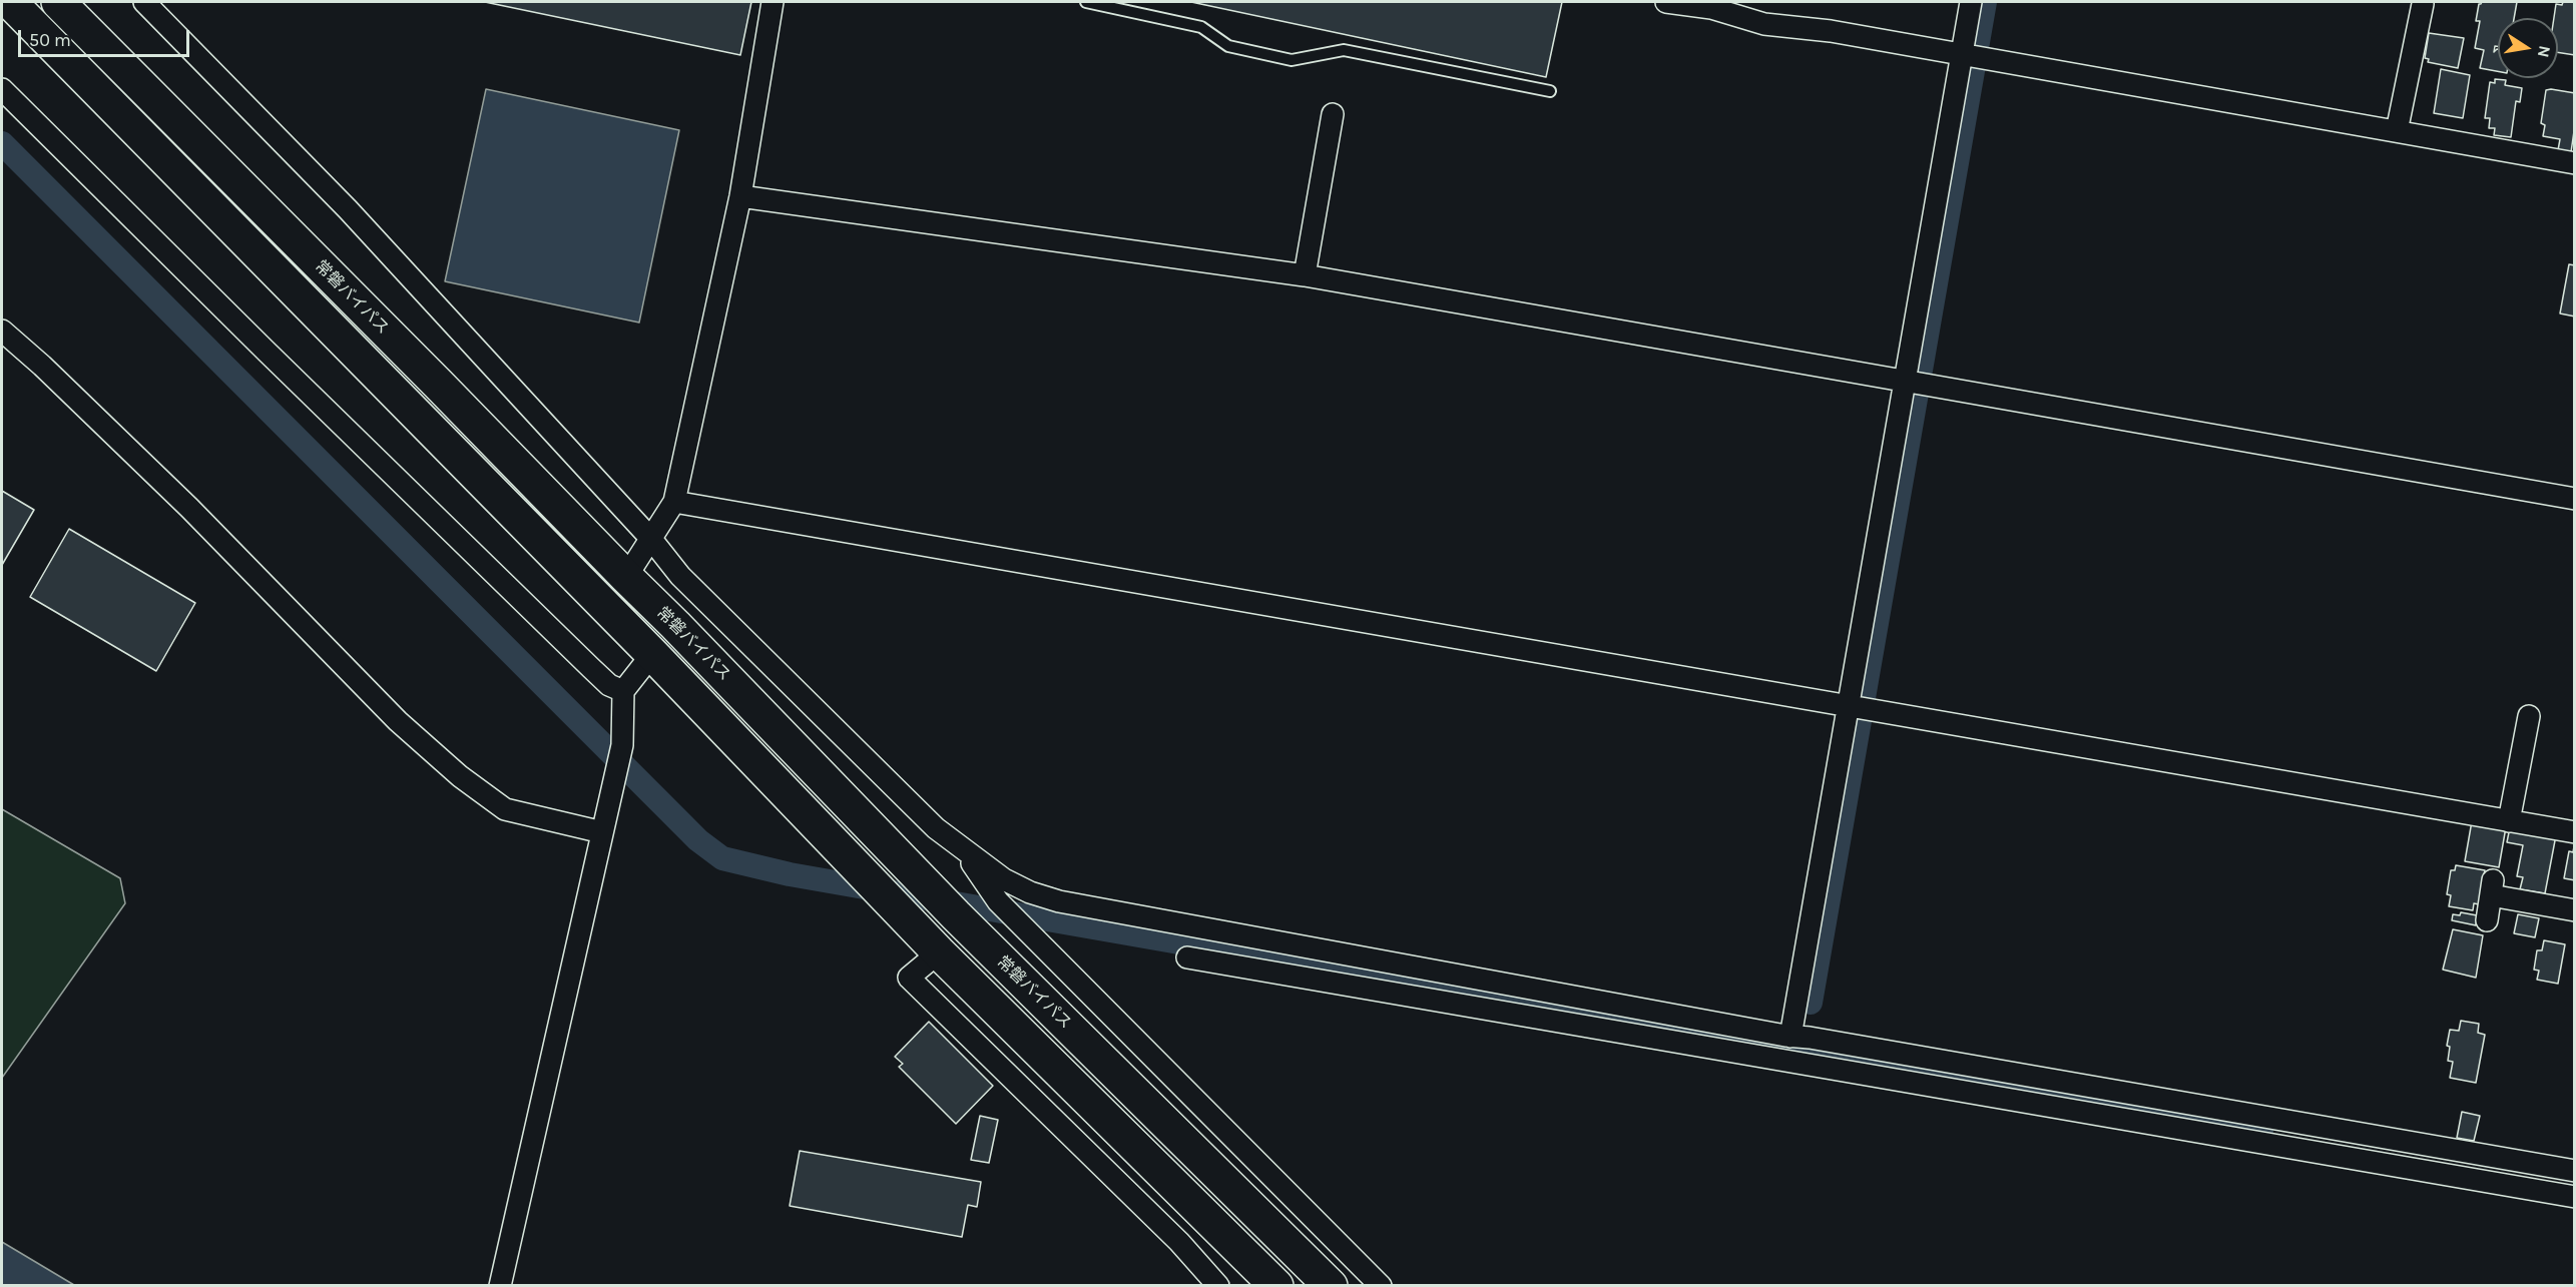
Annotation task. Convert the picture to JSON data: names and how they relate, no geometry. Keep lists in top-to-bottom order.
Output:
{
  "streets": {
    "highway": ["常磐バイパス"]
  },
  "scale_bar": "50 m",
  "north": "right"
}
